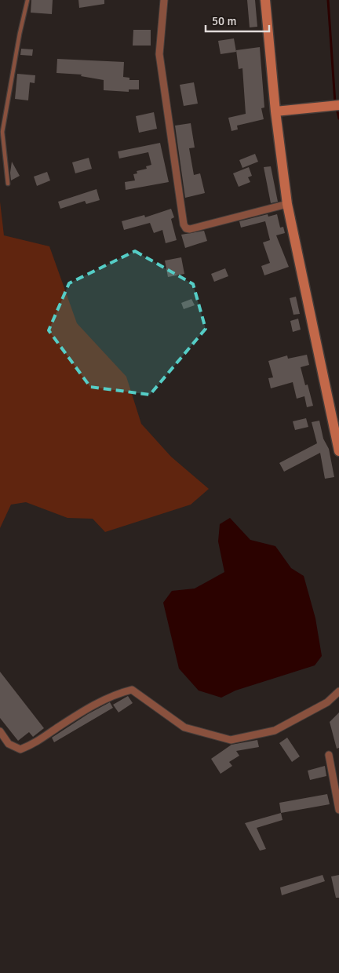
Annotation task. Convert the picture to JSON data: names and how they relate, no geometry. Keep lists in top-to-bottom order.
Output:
{
  "scale_bar": "50 m"
}
